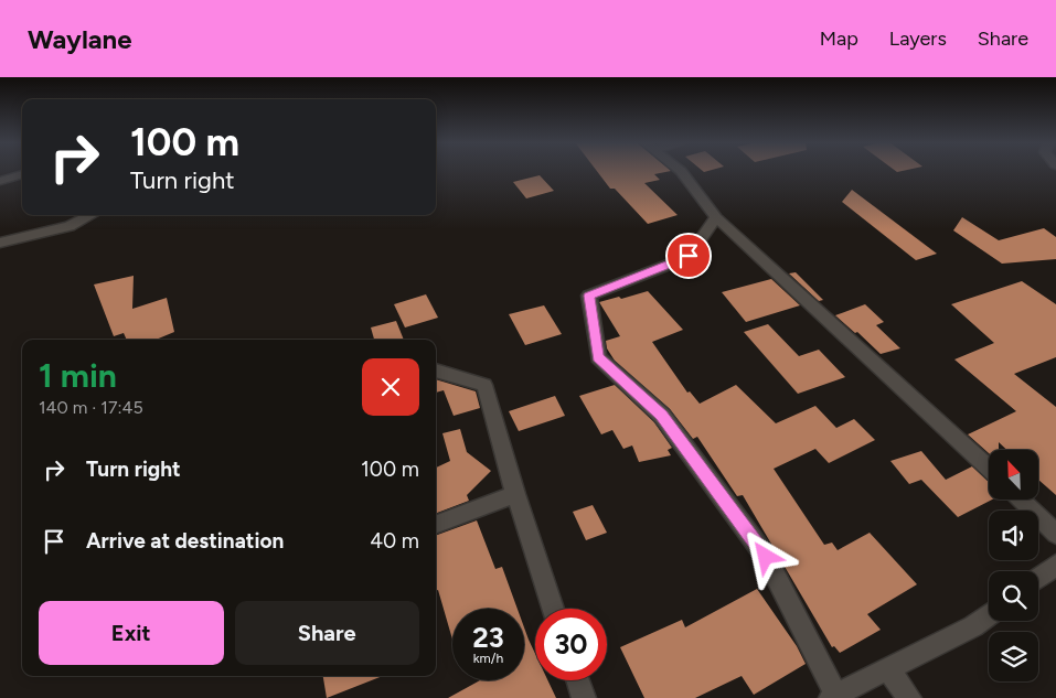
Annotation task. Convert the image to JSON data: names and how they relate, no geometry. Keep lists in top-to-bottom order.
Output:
{
  "north": "top left",
  "page": {
    "header": "Waylane",
    "nav": ["Map", "Layers", "Share"],
    "turn": ["100 m", "Turn right"],
    "heading": ["1 min", "140 m · 17:45"],
    "list": [
      {
        "name": "Turn right",
        "value": "100 m"
      },
      {
        "name": "Arrive at destination",
        "value": "40 m"
      }
    ],
    "buttons": ["Exit", "Share"],
    "speed": "23 km/h",
    "limit": "30"
  }
}
